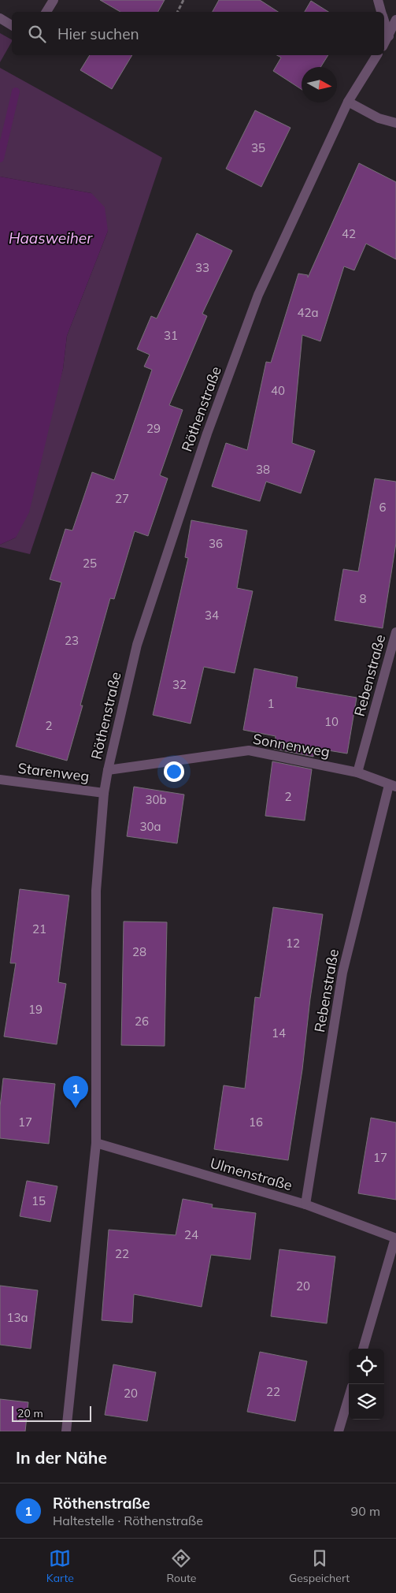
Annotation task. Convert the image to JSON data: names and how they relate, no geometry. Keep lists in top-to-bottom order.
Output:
{
  "streets": {
    "street": [
      "Röthenstraße",
      "Rebenstraße",
      "Sonnenweg",
      "Starenweg",
      "Ulmenstraße"
    ]
  },
  "crossings": [
    ["Röthenstraße", "Sonnenweg"],
    ["Röthenstraße", "Starenweg"],
    ["Röthenstraße", "Ulmenstraße"],
    ["Rebenstraße", "Sonnenweg"],
    ["Rebenstraße", "Ulmenstraße"]
  ],
  "water": ["Haasweiher"],
  "house_numbers": [
    "35",
    "42",
    "33",
    "42a",
    "31",
    "40",
    "29",
    "38",
    "27",
    "6",
    "36",
    "25",
    "8",
    "34",
    "23",
    "32",
    "1",
    "10",
    "2",
    "2",
    "30b",
    "30a",
    "21",
    "12",
    "28",
    "19",
    "26",
    "14",
    "17",
    "16",
    "17",
    "15",
    "24",
    "22",
    "20",
    "13a",
    "22",
    "20"
  ],
  "scale_bar": "20 m",
  "north": "right",
  "page": {
    "search": "Hier suchen",
    "pins": "1",
    "scale": "20 m",
    "heading": "In der Nähe",
    "list": [
      {
        "mark": "1",
        "name": "Röthenstraße",
        "note": "Haltestelle · Röthenstraße",
        "value": "90 m"
      }
    ],
    "nav": ["Karte", "Route", "Gespeichert"]
  }
}
